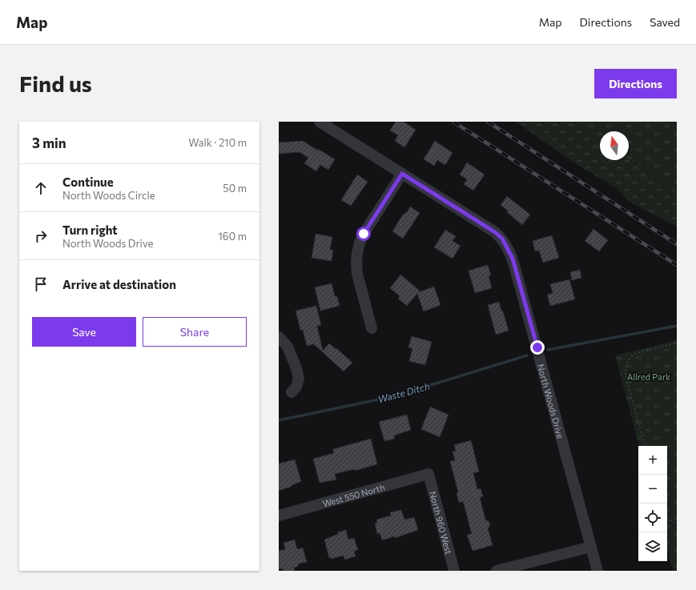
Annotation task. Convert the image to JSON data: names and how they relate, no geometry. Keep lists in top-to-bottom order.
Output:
{
  "streets": {
    "street": ["North Woods Drive", "West 550 North", "North 960 West"]
  },
  "crossings": [
    ["West 550 North", "North 960 West"]
  ],
  "water": ["Waste Ditch"],
  "parks": ["Allred Park"],
  "north": "top",
  "page": {
    "header": "Map",
    "nav": ["Map", "Directions", "Saved"],
    "buttons": [
      "Directions",
      ["Save", "Share"]
    ],
    "title": "Find us",
    "heading": ["3 min", "Walk · 210 m"],
    "list": [
      ["Continue", "North Woods Circle", "50 m"],
      ["Turn right", "North Woods Drive", "160 m"],
      "Arrive at destination"
    ],
    "map_buttons": ["+", "−"]
  }
}
